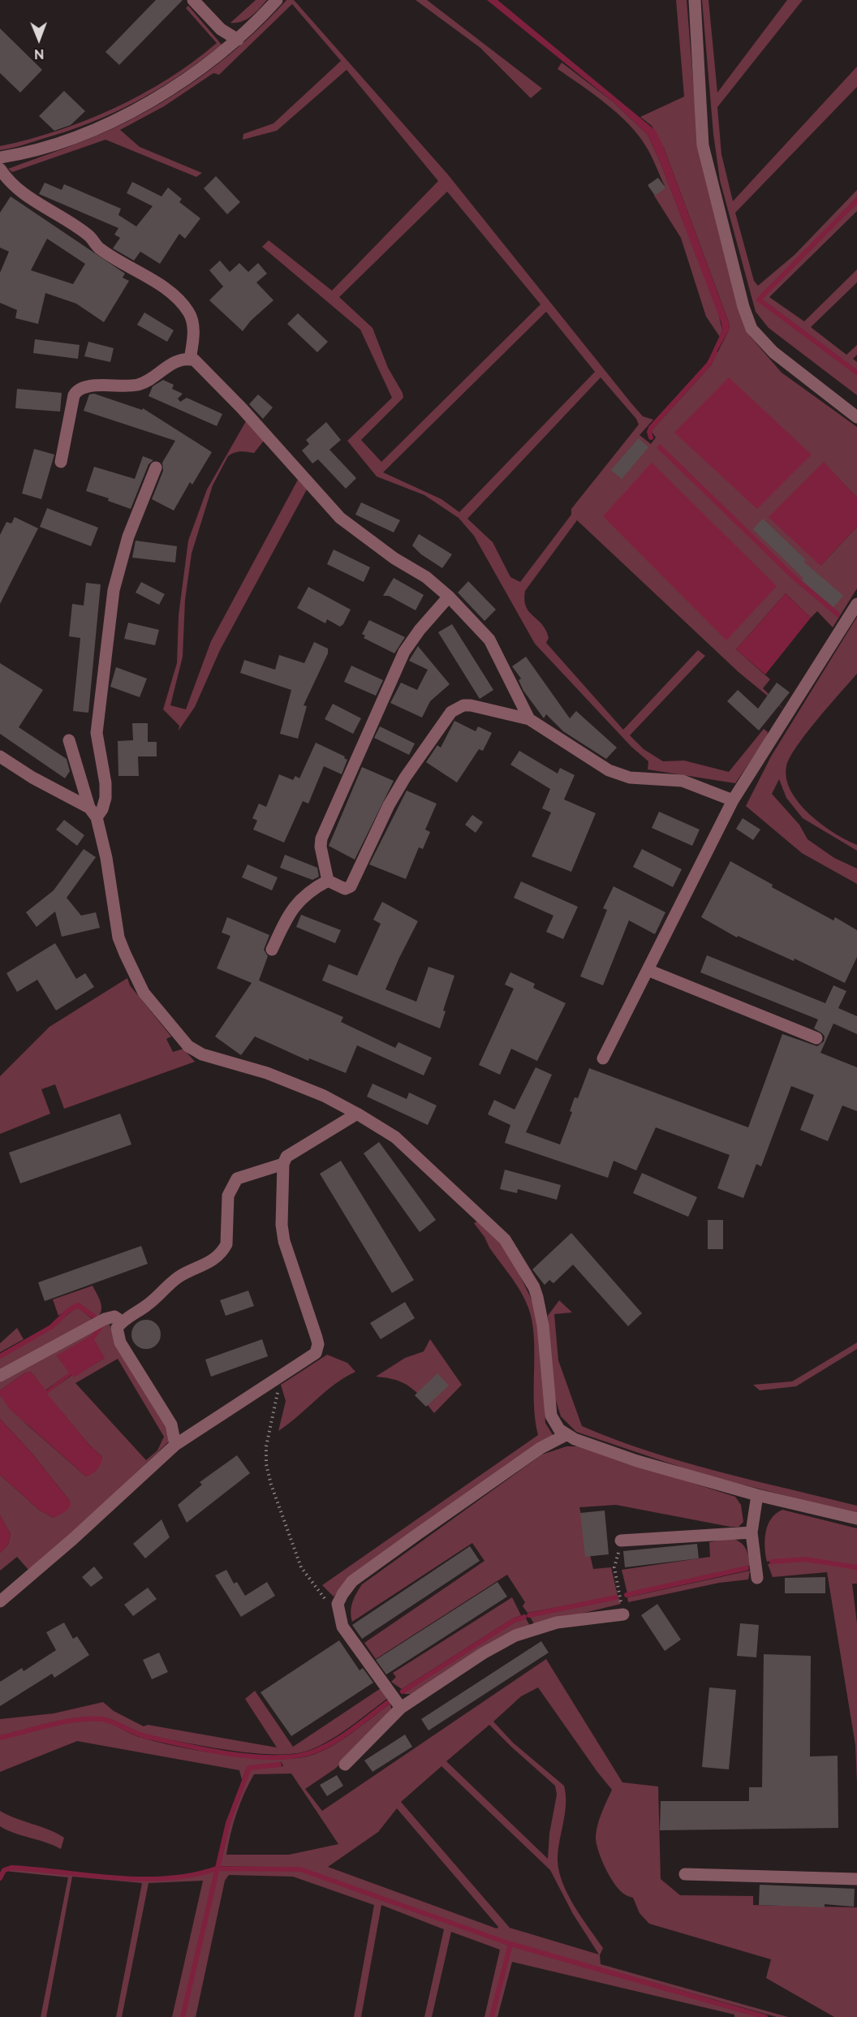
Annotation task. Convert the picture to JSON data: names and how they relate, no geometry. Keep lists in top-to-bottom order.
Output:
{
  "north": "bottom"
}
